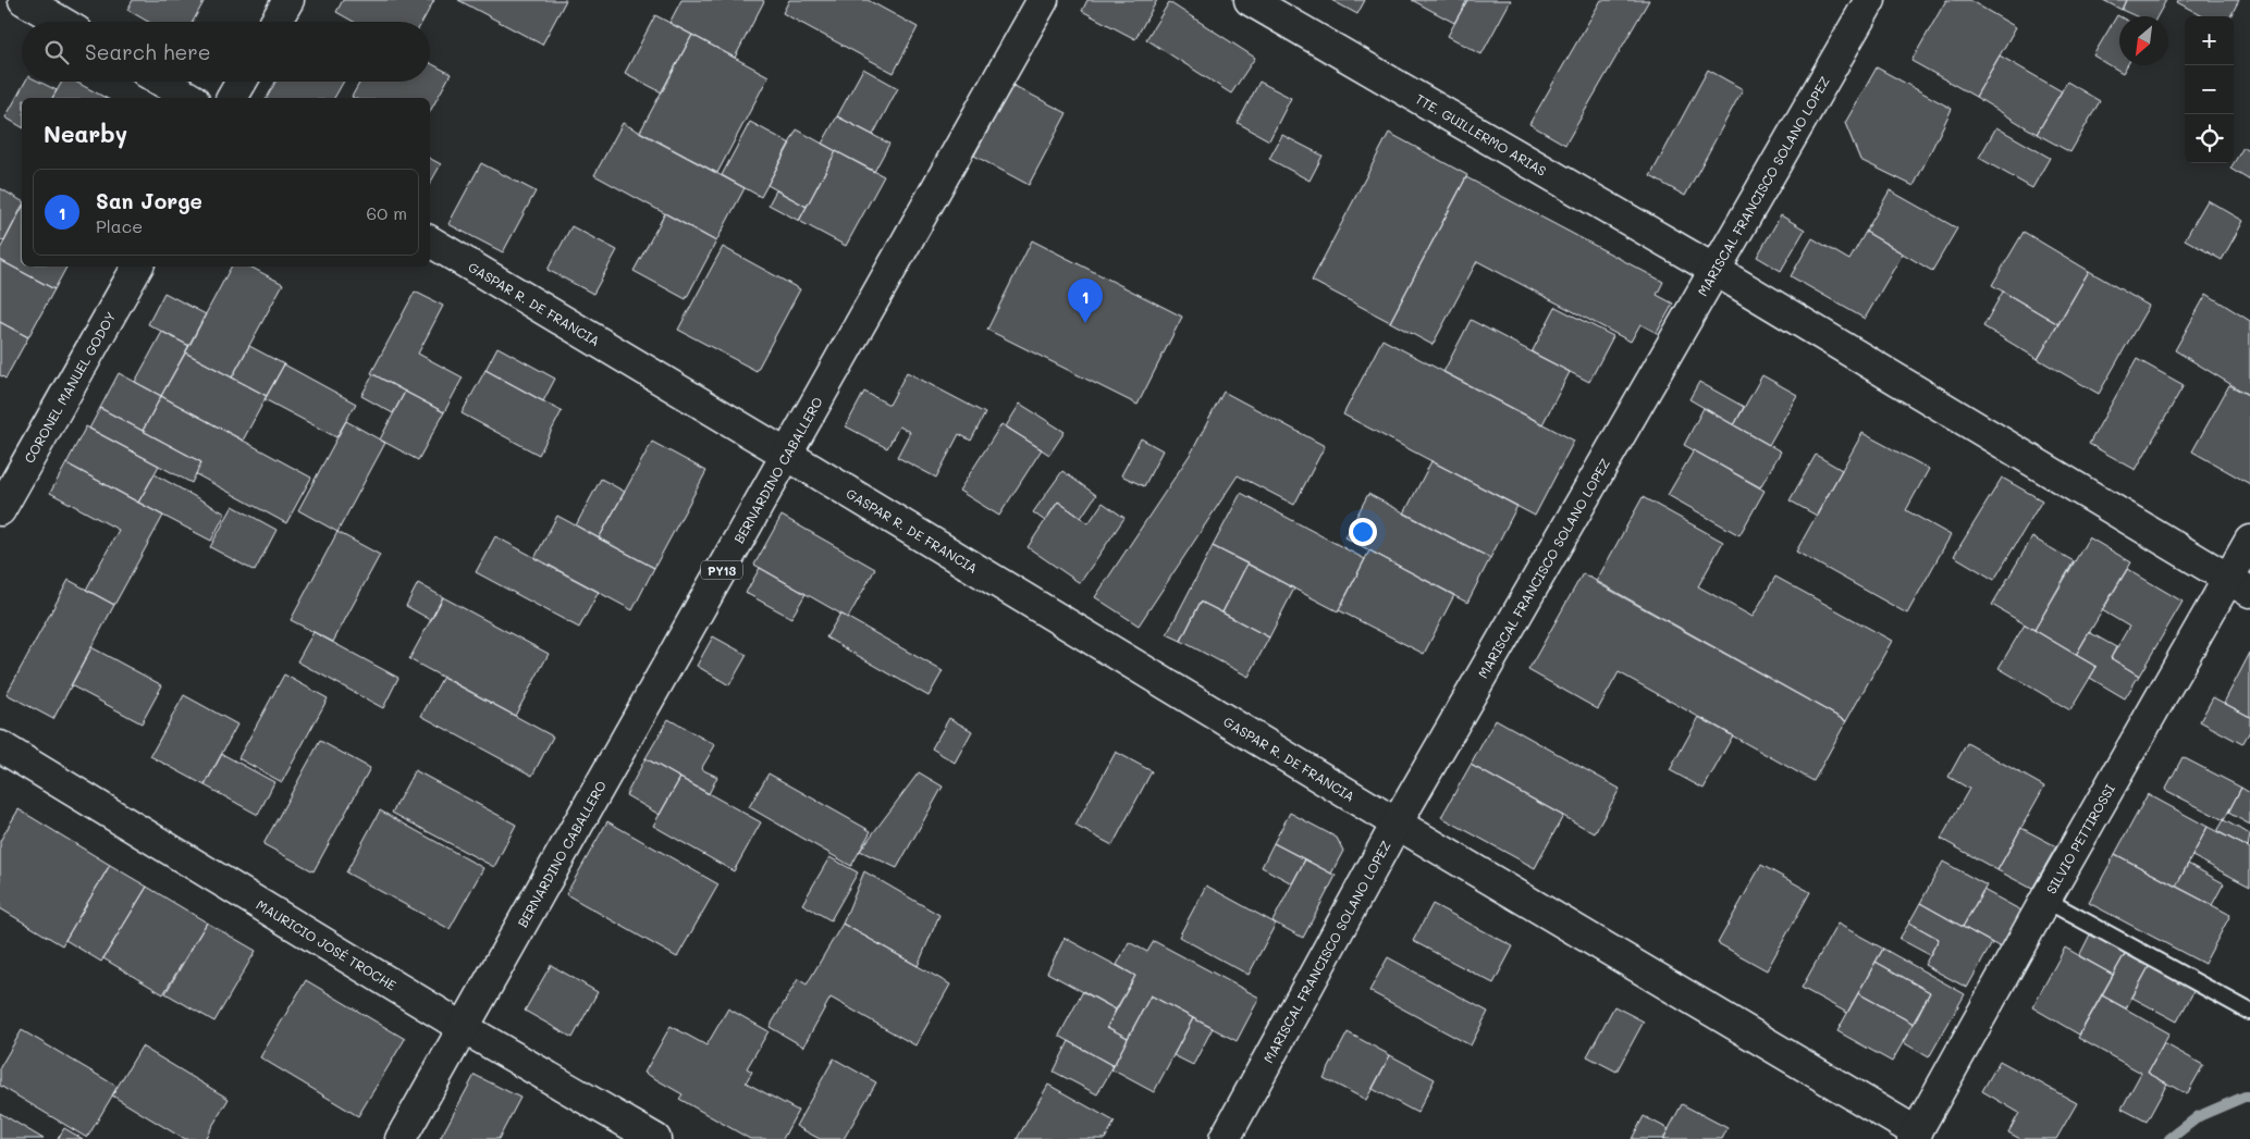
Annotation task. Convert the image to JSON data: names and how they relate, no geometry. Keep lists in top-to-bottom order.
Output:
{
  "streets": {
    "main road": [
      "TTE. GUILLERMO ARIAS",
      "MARISCAL FRANCISCO SOLANO LOPEZ",
      "GASPAR R. DE FRANCIA",
      "CORONEL MANUEL GODOY",
      "BERNARDINO CABALLERO",
      "PY13",
      "SILVIO PETTIROSSI",
      "MAURICIO JOSÉ TROCHE"
    ]
  },
  "crossings": [
    ["TTE. GUILLERMO ARIAS", "MARISCAL FRANCISCO SOLANO LOPEZ"],
    ["TTE. GUILLERMO ARIAS", "SILVIO PETTIROSSI"],
    ["MARISCAL FRANCISCO SOLANO LOPEZ", "GASPAR R. DE FRANCIA"],
    ["GASPAR R. DE FRANCIA", "BERNARDINO CABALLERO"],
    ["GASPAR R. DE FRANCIA", "SILVIO PETTIROSSI"],
    ["BERNARDINO CABALLERO", "MAURICIO JOSÉ TROCHE"]
  ],
  "north": "bottom left",
  "page": {
    "map_buttons": ["+", "−"],
    "search": "Search here",
    "heading": "Nearby",
    "list": [
      {
        "mark": "1",
        "name": "San Jorge",
        "note": "Place",
        "value": "60 m"
      }
    ],
    "pins": "1"
  }
}
